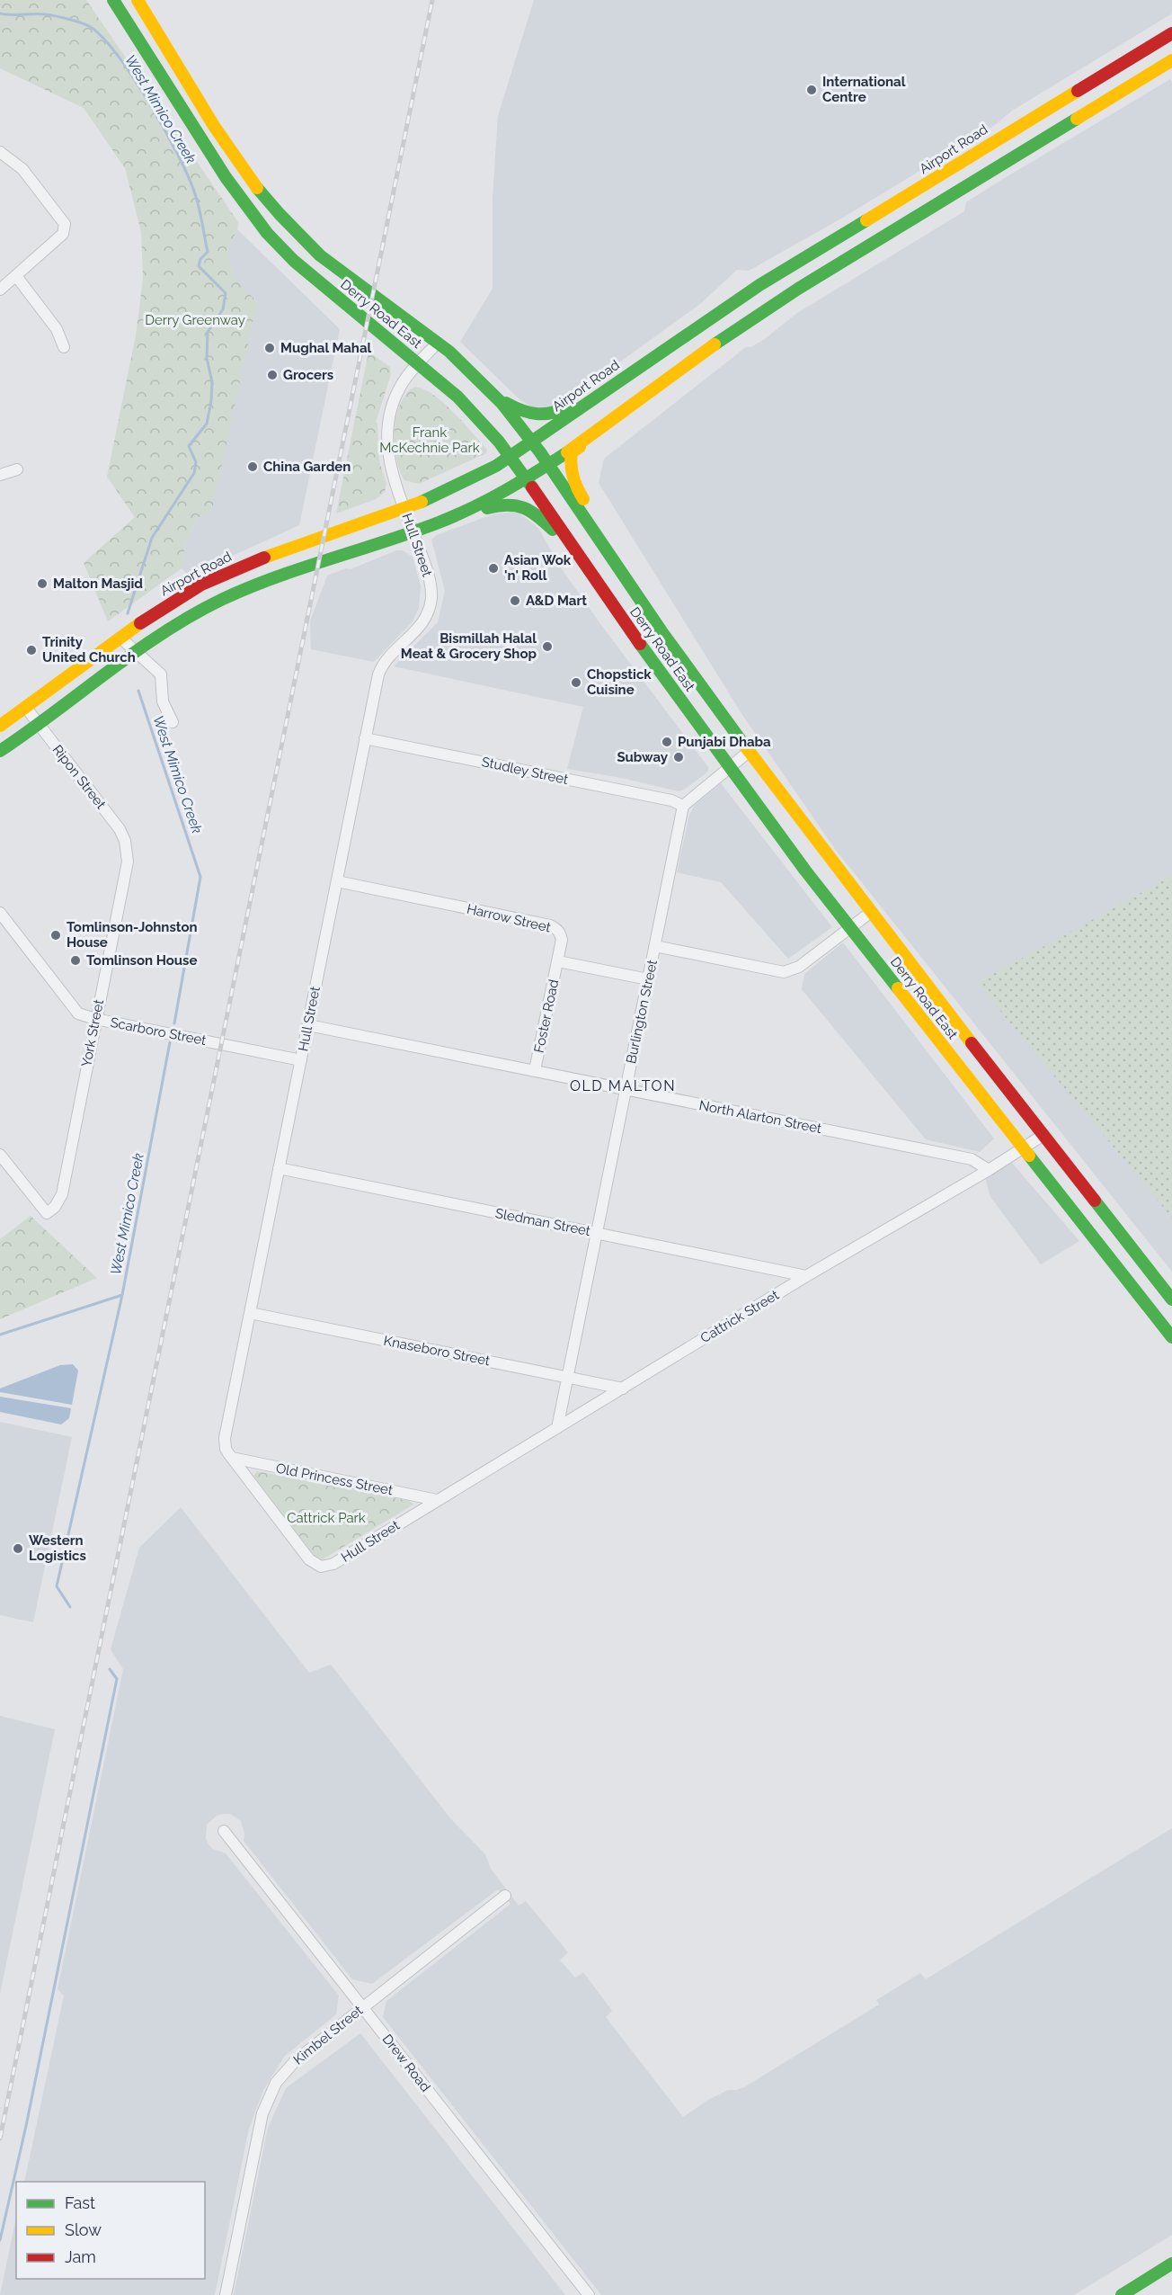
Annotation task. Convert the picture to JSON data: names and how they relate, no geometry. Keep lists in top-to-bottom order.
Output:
{
  "streets": {
    "main road": ["Airport Road", "Derry Road East"],
    "street": [
      "Hull Street",
      "Studley Street",
      "Ripon Street",
      "Harrow Street",
      "Burlington Street",
      "Foster Road",
      "Scarboro Street",
      "York Street",
      "North Alarton Street",
      "Sledman Street",
      "Cattrick Street",
      "Knaseboro Street",
      "Old Princess Street",
      "Kimbel Street",
      "Drew Road"
    ]
  },
  "crossings": [
    ["Airport Road", "Derry Road East"],
    ["Airport Road", "Hull Street"],
    ["Airport Road", "Ripon Street"],
    ["Derry Road East", "Hull Street"],
    ["Derry Road East", "Cattrick Street"],
    ["Hull Street", "Studley Street"],
    ["Hull Street", "Harrow Street"],
    ["Hull Street", "Scarboro Street"],
    ["Hull Street", "North Alarton Street"],
    ["Hull Street", "Sledman Street"],
    ["Hull Street", "Cattrick Street"],
    ["Hull Street", "Knaseboro Street"],
    ["Hull Street", "Old Princess Street"],
    ["Studley Street", "Burlington Street"],
    ["Ripon Street", "York Street"],
    ["Harrow Street", "Foster Road"],
    ["Burlington Street", "North Alarton Street"],
    ["Burlington Street", "Sledman Street"],
    ["Burlington Street", "Cattrick Street"],
    ["Burlington Street", "Knaseboro Street"],
    ["Foster Road", "North Alarton Street"],
    ["Scarboro Street", "York Street"],
    ["North Alarton Street", "Cattrick Street"],
    ["Sledman Street", "Cattrick Street"],
    ["Cattrick Street", "Knaseboro Street"],
    ["Cattrick Street", "Old Princess Street"],
    ["Kimbel Street", "Drew Road"]
  ],
  "districts": ["OLD MALTON"],
  "water": ["West Mimico Creek"],
  "parks": ["Derry Greenway", "Frank McKechnie Park", "Cattrick Park"],
  "places": [
    "International Centre",
    "Mughal Mahal",
    "Grocers",
    "China Garden",
    "Asian Wok 'n' Roll",
    "Malton Masjid",
    "A&D Mart",
    "Bismillah Halal Meat & Grocery Shop",
    "Trinity United Church",
    "Chopstick Cuisine",
    "Punjabi Dhaba",
    "Subway",
    "Tomlinson-Johnston House",
    "Tomlinson House",
    "Western Logistics"
  ],
  "legend": ["Fast", "Slow", "Jam"]
}
